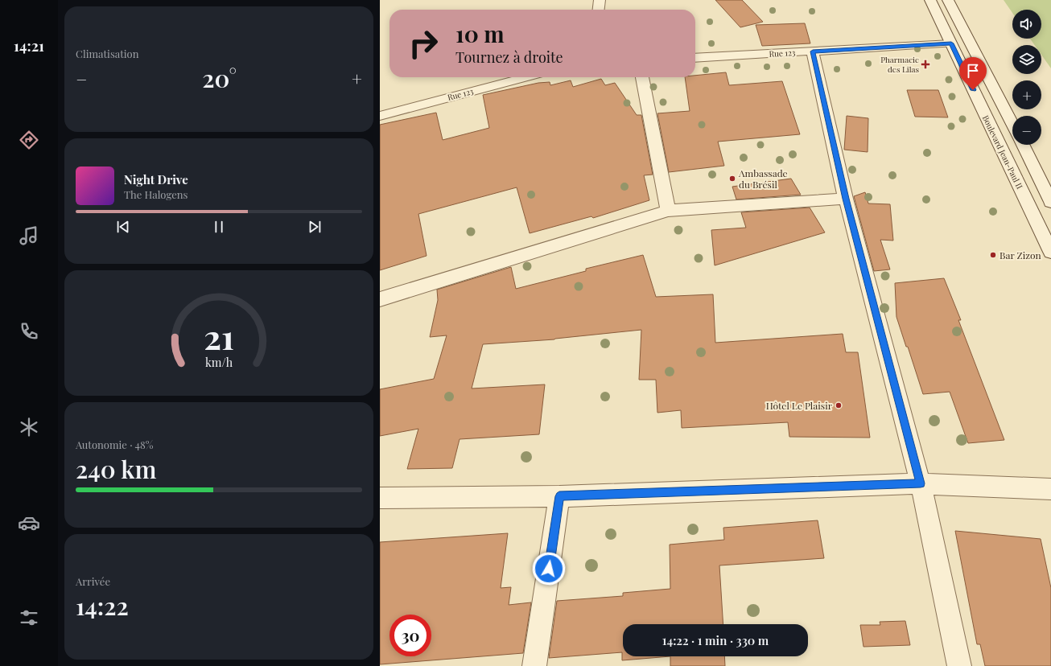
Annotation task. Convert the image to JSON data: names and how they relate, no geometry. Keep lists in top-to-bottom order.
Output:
{
  "streets": {
    "street": ["Rue 123", "Boulevard Jean-Paul II"]
  },
  "crossings": [
    ["Rue 123", "Boulevard Jean-Paul II"]
  ],
  "places": {
    "health": ["Pharmacie des Lilas"],
    "other": ["Ambassade du Brésil", "Bar Zizon", "Hôtel Le Plaisir"]
  },
  "page": {
    "tabs": "14:21",
    "tile": [
      "Climatisation",
      ["Autonomie · 48%", "240 km"],
      ["Arrivée", "14:22"]
    ],
    "map_buttons": ["+", "−"],
    "turn": ["10 m", "Tournez à droite"],
    "heat": ["−", "20°", "+"],
    "song": ["Night Drive", "The Halogens"],
    "limit": "30",
    "trip": "14:22 · 1 min · 330 m",
    "gauge": ["21", "km/h"]
  }
}
